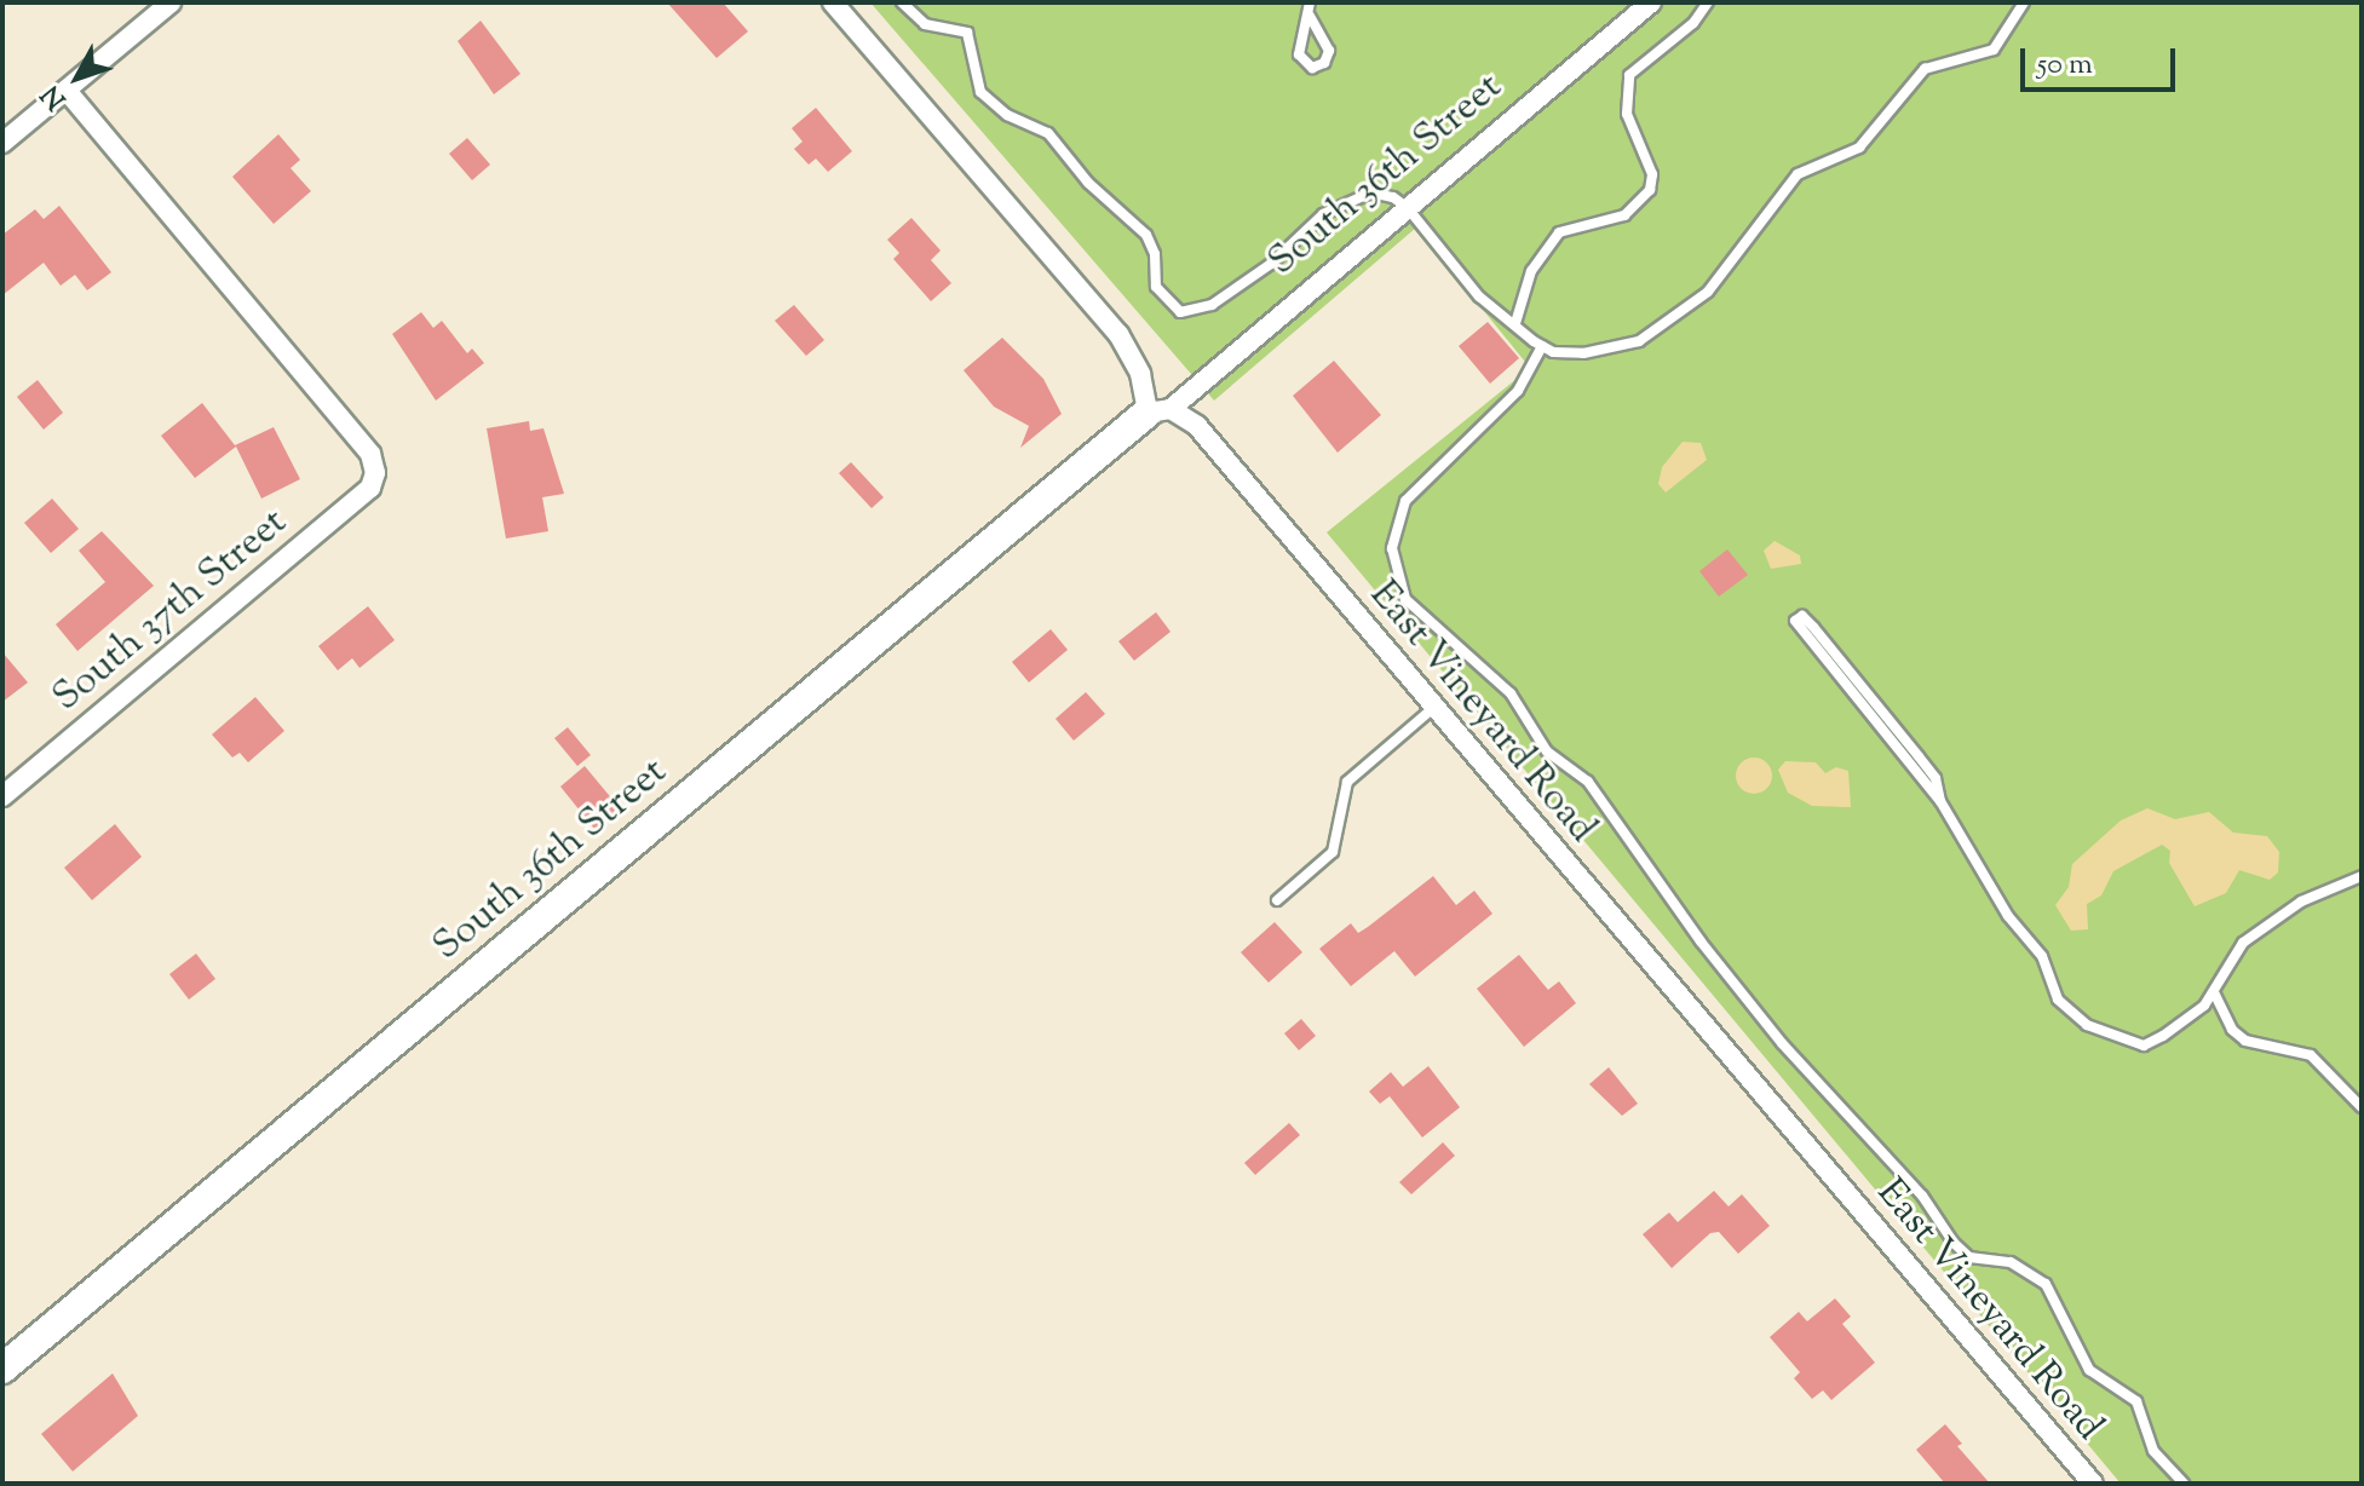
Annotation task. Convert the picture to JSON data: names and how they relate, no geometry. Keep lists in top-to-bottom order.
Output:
{
  "streets": {
    "street": ["South 36th Street", "South 37th Street", "East Vineyard Road"]
  },
  "crossings": [
    ["South 36th Street", "East Vineyard Road"]
  ],
  "scale_bar": "50 m",
  "north": "bottom left"
}
